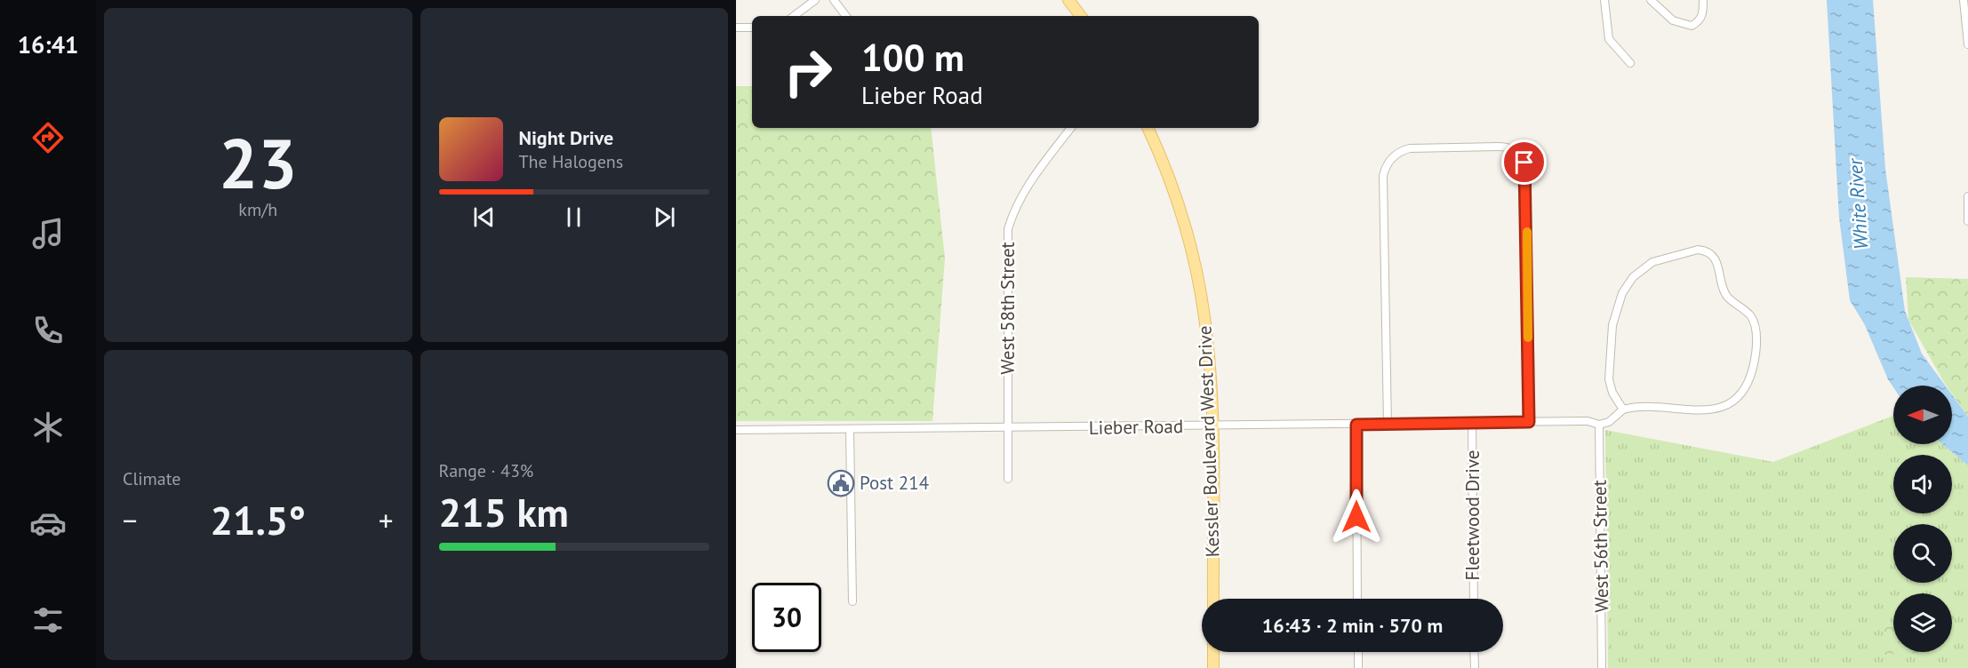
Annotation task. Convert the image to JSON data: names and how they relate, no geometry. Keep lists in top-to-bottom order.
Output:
{
  "streets": {
    "main road": ["Kessler Boulevard West Drive"],
    "street": [
      "West 58th Street",
      "Lieber Road",
      "Fleetwood Drive",
      "West 56th Street"
    ]
  },
  "crossings": [
    ["West 58th Street", "Lieber Road"],
    ["Lieber Road", "Kessler Boulevard West Drive"],
    ["Lieber Road", "Fleetwood Drive"],
    ["Lieber Road", "West 56th Street"]
  ],
  "water": ["White River"],
  "places": {
    "public building": ["Post 214"]
  },
  "north": "left",
  "page": {
    "tabs": "16:41",
    "tile": [
      ["23", "km/h"],
      "Climate",
      ["Range · 43%", "215 km"]
    ],
    "turn": ["100 m", "Lieber Road"],
    "song": ["Night Drive", "The Halogens"],
    "heat": ["−", "21.5°", "+"],
    "limit": "30",
    "trip": "16:43 · 2 min · 570 m"
  }
}
